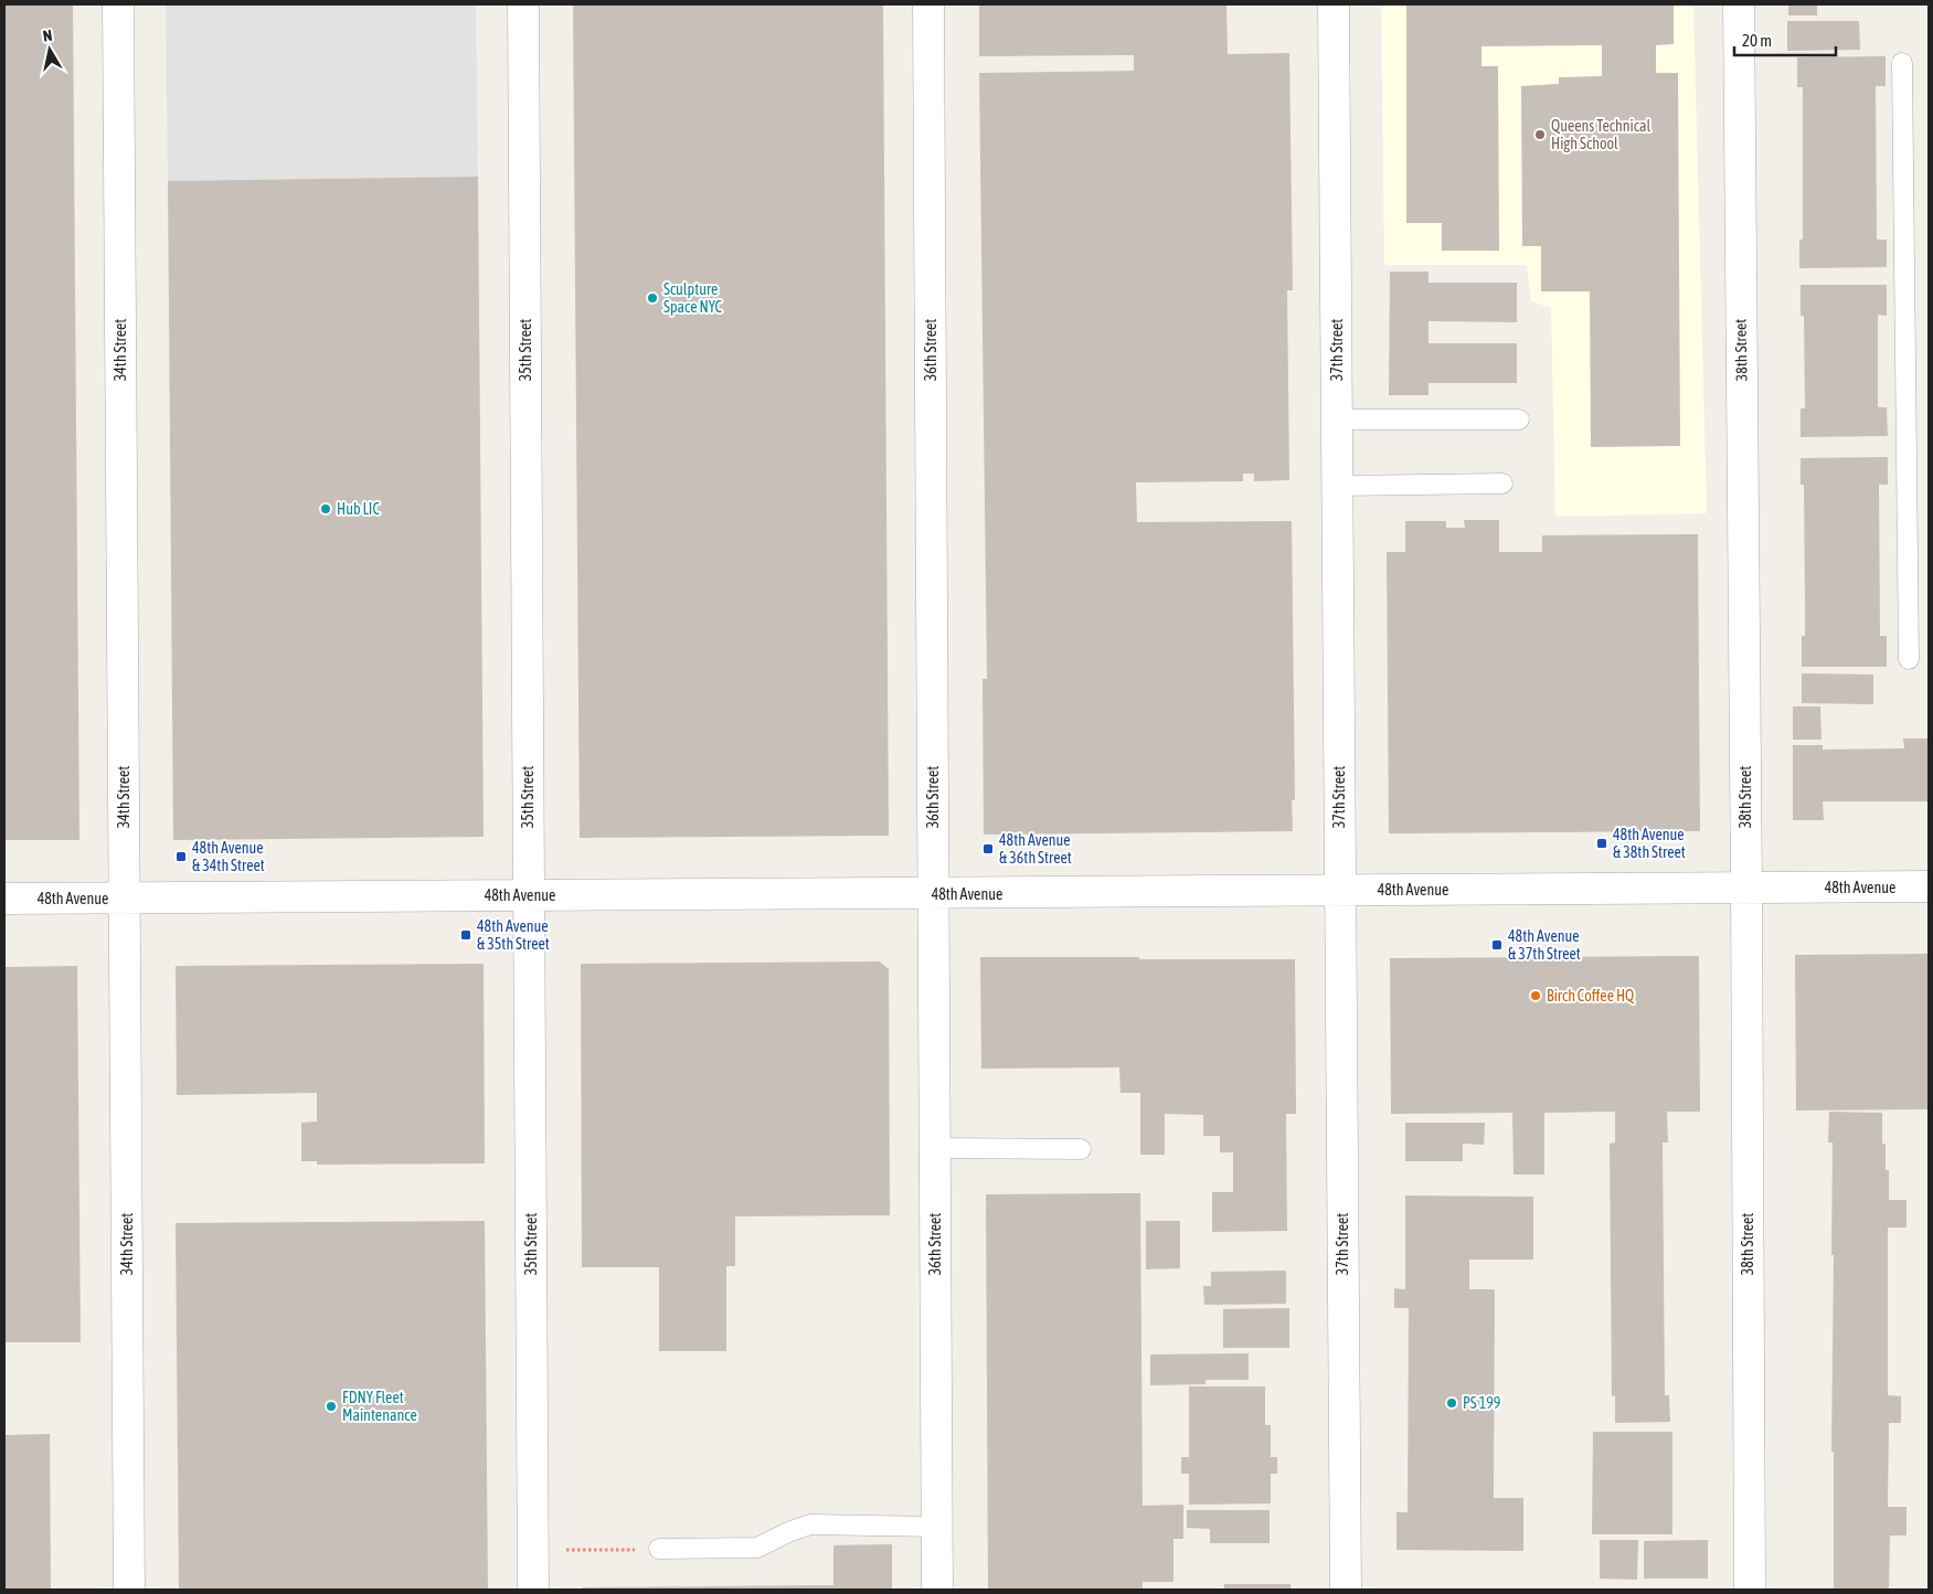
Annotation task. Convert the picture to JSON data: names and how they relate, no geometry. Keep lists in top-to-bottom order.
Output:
{
  "streets": {
    "street": [
      "34th Street",
      "35th Street",
      "36th Street",
      "37th Street",
      "38th Street",
      "48th Avenue"
    ]
  },
  "crossings": [
    ["34th Street", "48th Avenue"],
    ["35th Street", "48th Avenue"],
    ["36th Street", "48th Avenue"],
    ["37th Street", "48th Avenue"],
    ["38th Street", "48th Avenue"]
  ],
  "places": {
    "other": [
      "Queens Technical High School",
      "Sculpture Space NYC",
      "Hub LIC",
      "Birch Coffee HQ",
      "PS 199",
      "FDNY Fleet Maintenance"
    ],
    "transit": [
      "48th Avenue & 38th Street",
      "48th Avenue & 36th Street",
      "48th Avenue & 34th Street",
      "48th Avenue & 35th Street",
      "48th Avenue & 37th Street"
    ]
  },
  "scale_bar": "20 m",
  "north": "top"
}
